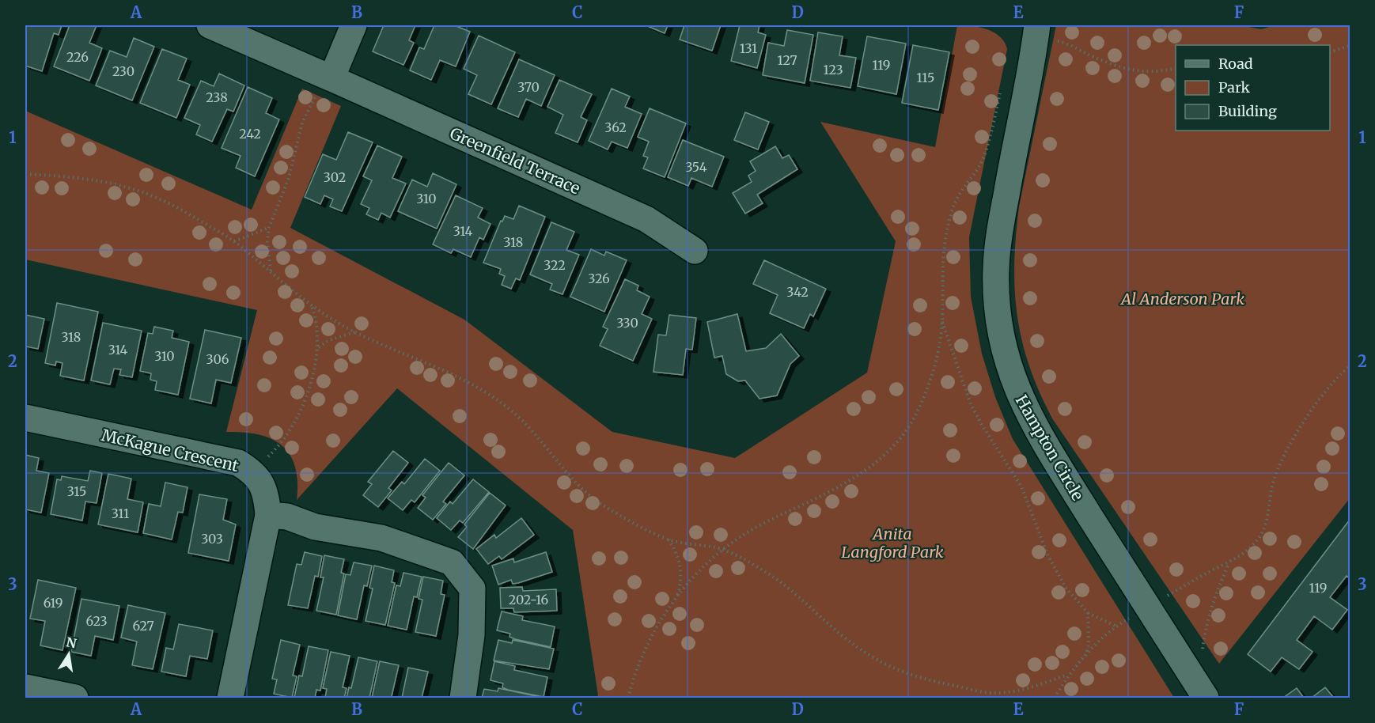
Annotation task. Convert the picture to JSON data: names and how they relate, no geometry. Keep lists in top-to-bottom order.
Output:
{
  "streets": {
    "street": ["Greenfield Terrace", "Hampton Circle", "McKague Crescent"]
  },
  "parks": ["Al Anderson Park", "Anita Langford Park"],
  "house_numbers": [
    "131",
    "226",
    "127",
    "119",
    "123",
    "230",
    "115",
    "370",
    "238",
    "362",
    "242",
    "354",
    "302",
    "310",
    "314",
    "318",
    "322",
    "326",
    "342",
    "330",
    "318",
    "314",
    "310",
    "306",
    "315",
    "311",
    "303",
    "119",
    "202-16",
    "619",
    "623",
    "627"
  ],
  "legend": ["Road", "Park", "Building"],
  "north": "top",
  "grid": {
    "columns": [
      "A",
      "B",
      "C",
      "D",
      "E",
      "F"
    ],
    "rows": ["1", "2", "3"]
  }
}
